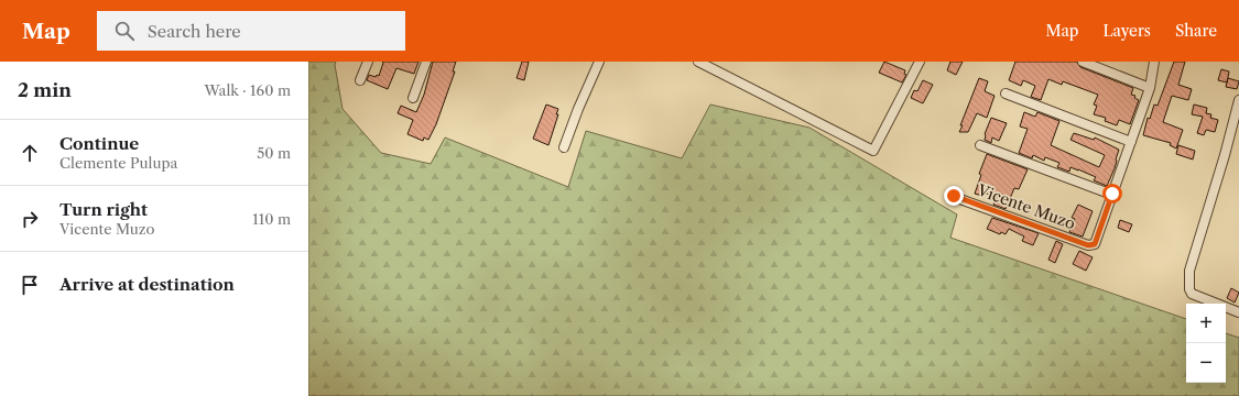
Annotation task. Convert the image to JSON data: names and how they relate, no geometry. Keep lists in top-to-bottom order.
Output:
{
  "streets": {
    "street": ["Vicente Muzo"]
  },
  "page": {
    "header": "Map",
    "search": "Search here",
    "nav": ["Map", "Layers", "Share"],
    "heading": ["2 min", "Walk · 160 m"],
    "list": [
      ["Continue", "Clemente Pulupa", "50 m"],
      ["Turn right", "Vicente Muzo", "110 m"],
      "Arrive at destination"
    ],
    "map_buttons": ["+", "−"]
  }
}
